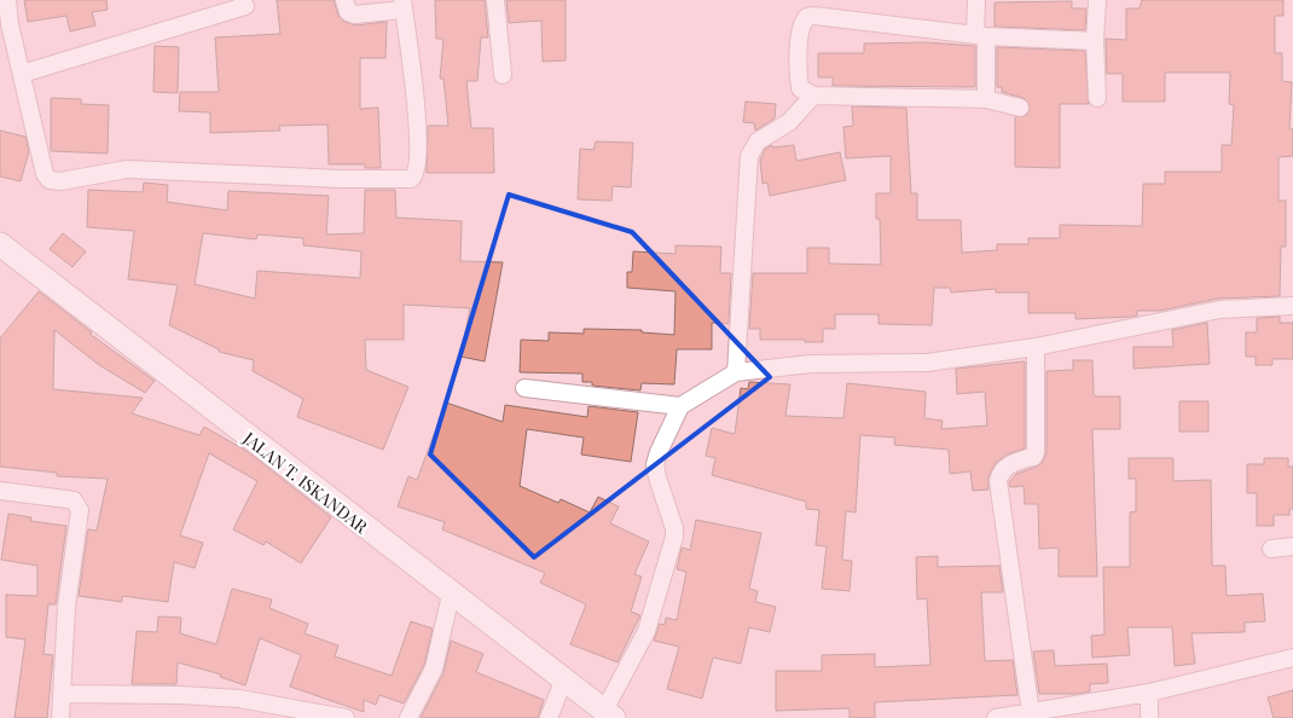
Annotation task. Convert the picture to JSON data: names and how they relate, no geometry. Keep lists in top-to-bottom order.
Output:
{
  "streets": {
    "street": ["JALAN T. ISKANDAR"]
  }
}
